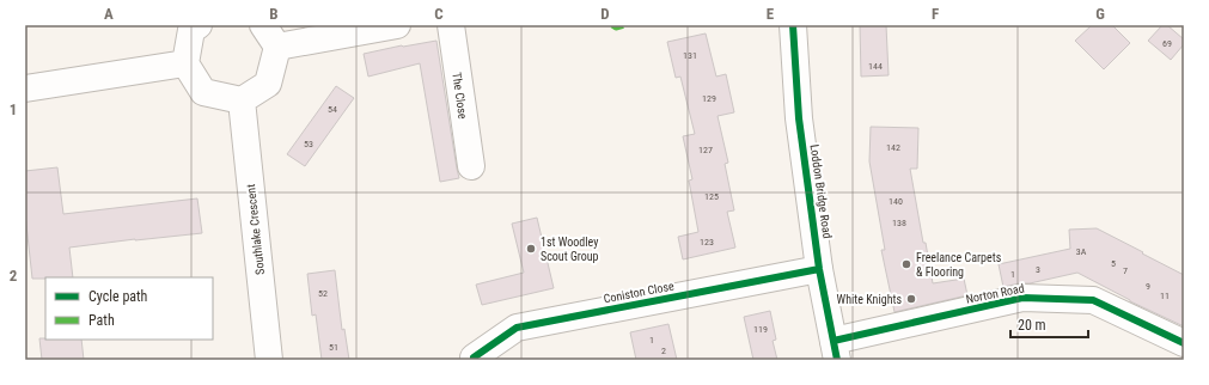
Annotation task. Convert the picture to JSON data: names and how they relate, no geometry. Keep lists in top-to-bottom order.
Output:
{
  "streets": {
    "street": [
      "The Close",
      "Loddon Bridge Road",
      "Southlake Crescent",
      "Coniston Close",
      "Norton Road"
    ]
  },
  "crossings": [
    ["Loddon Bridge Road", "Coniston Close"],
    ["Loddon Bridge Road", "Norton Road"]
  ],
  "places": ["1st Woodley Scout Group", "Freelance Carpets & Flooring", "White Knights"],
  "house_numbers": [
    "69",
    "131",
    "144",
    "129",
    "54",
    "53",
    "142",
    "127",
    "125",
    "140",
    "138",
    "123",
    "3A",
    "5",
    "3",
    "7",
    "1",
    "9",
    "52",
    "11",
    "119",
    "1",
    "51",
    "2"
  ],
  "legend": ["Cycle path", "Path"],
  "scale_bar": "20 m",
  "grid": {
    "columns": [
      "A",
      "B",
      "C",
      "D",
      "E",
      "F",
      "G"
    ],
    "rows": ["1", "2"]
  }
}
